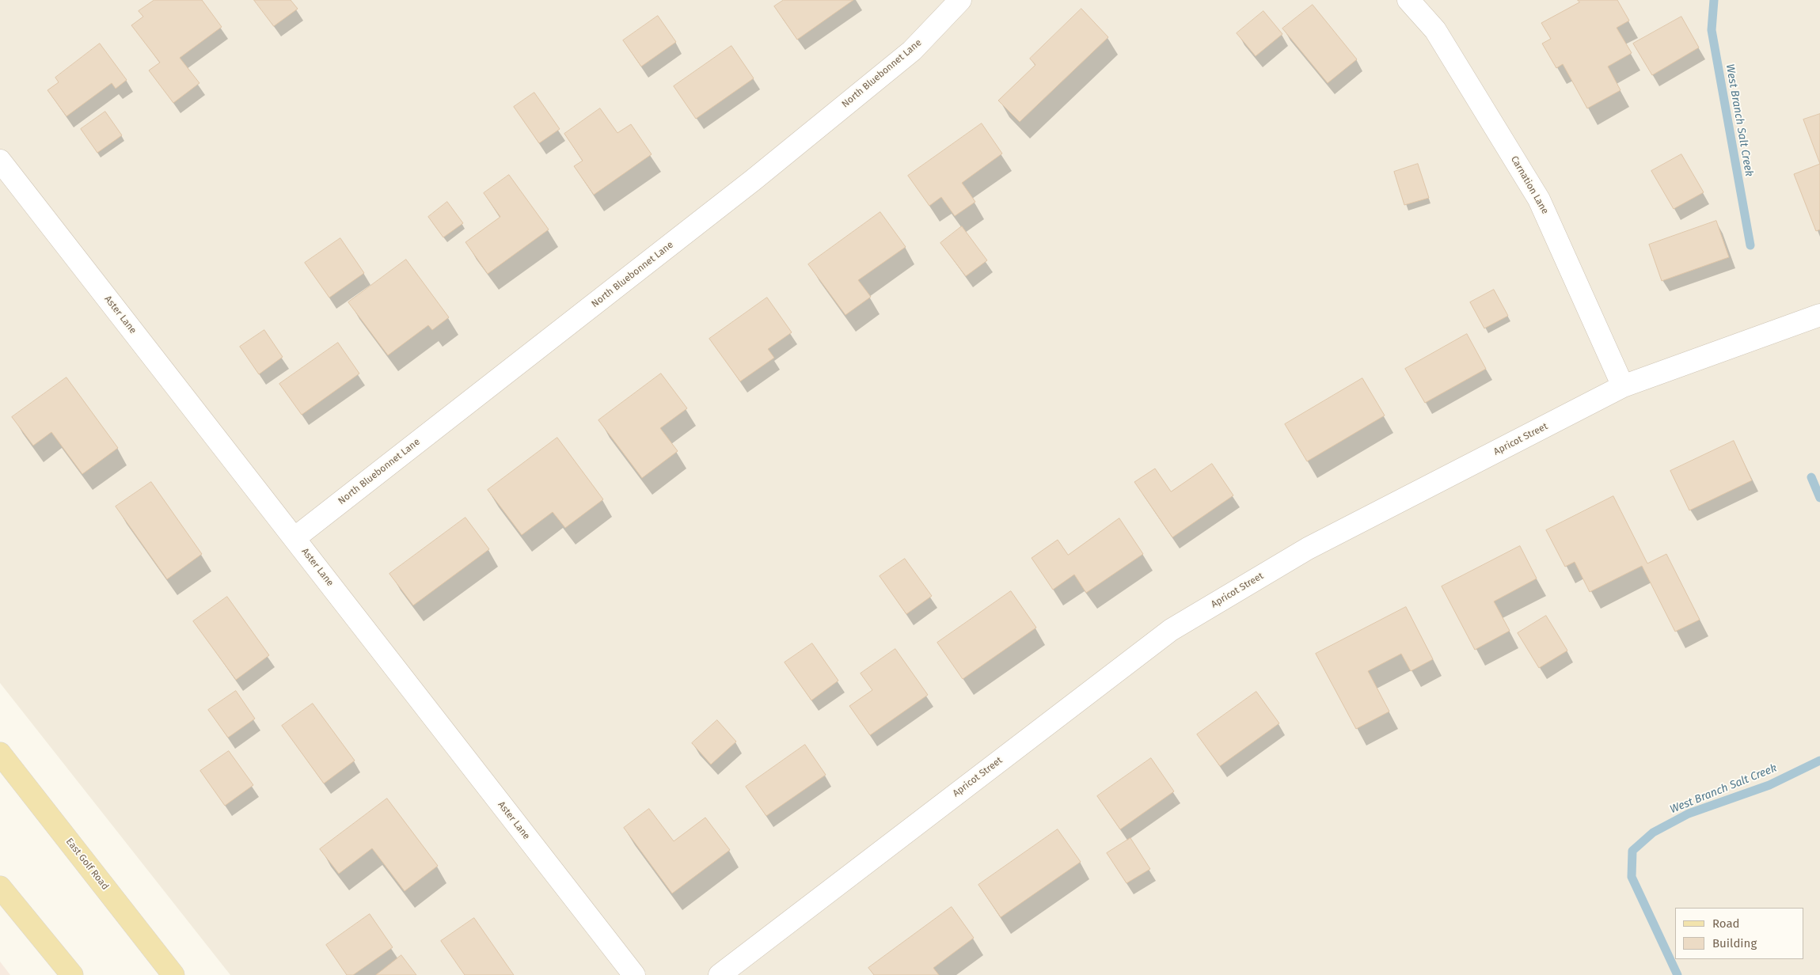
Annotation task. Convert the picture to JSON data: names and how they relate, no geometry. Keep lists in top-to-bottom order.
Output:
{
  "streets": {
    "main road": ["East Golf Road"],
    "street": [
      "North Bluebonnet Lane",
      "Carnation Lane",
      "Aster Lane",
      "Apricot Street"
    ]
  },
  "crossings": [
    ["North Bluebonnet Lane", "Aster Lane"],
    ["Carnation Lane", "Apricot Street"]
  ],
  "water": ["West Branch Salt Creek"],
  "legend": ["Road", "Building"]
}
